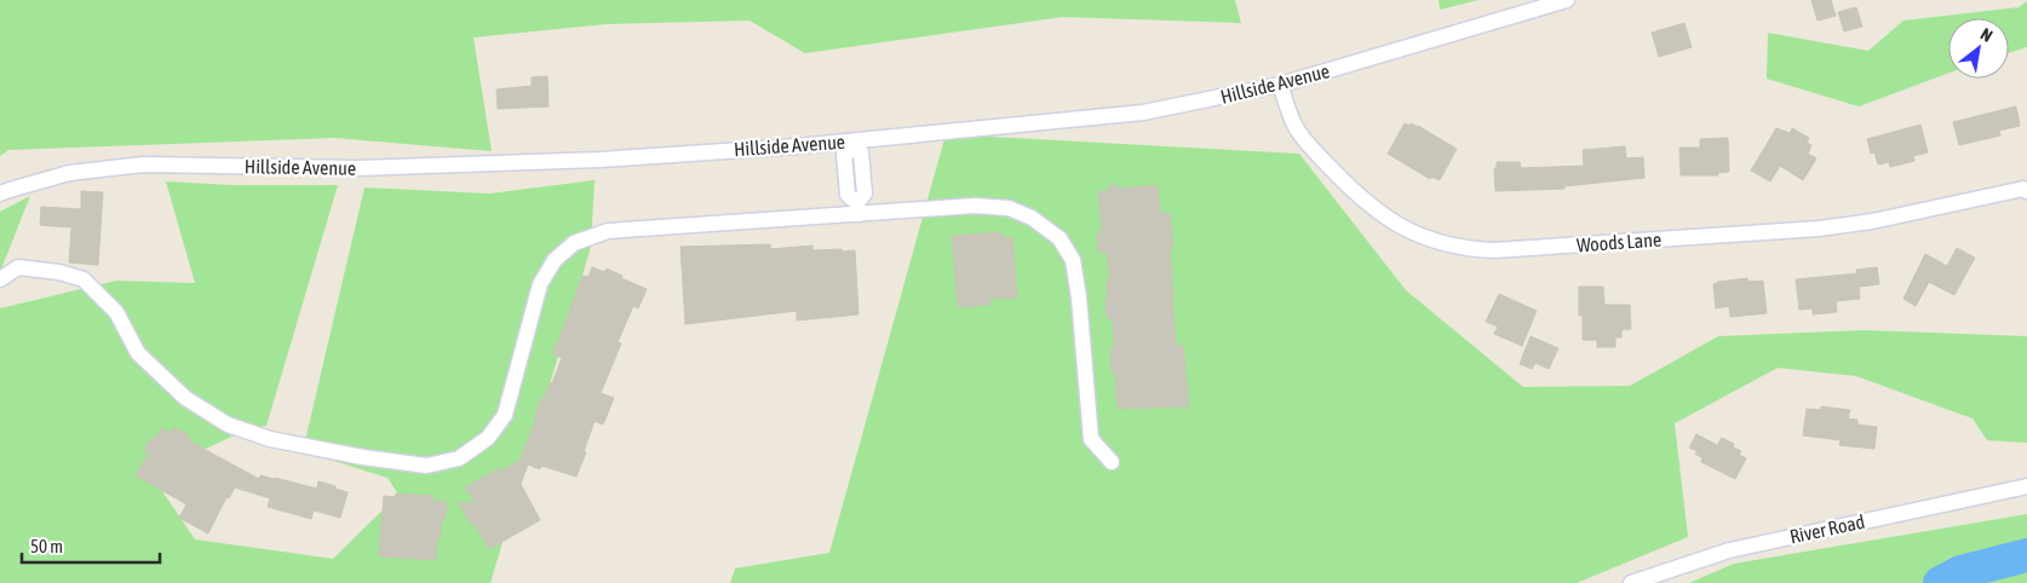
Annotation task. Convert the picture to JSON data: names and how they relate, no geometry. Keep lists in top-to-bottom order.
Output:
{
  "streets": {
    "street": ["Hillside Avenue", "Woods Lane", "River Road"]
  },
  "crossings": [
    ["Hillside Avenue", "Woods Lane"]
  ],
  "scale_bar": "50 m",
  "north": "top right"
}
